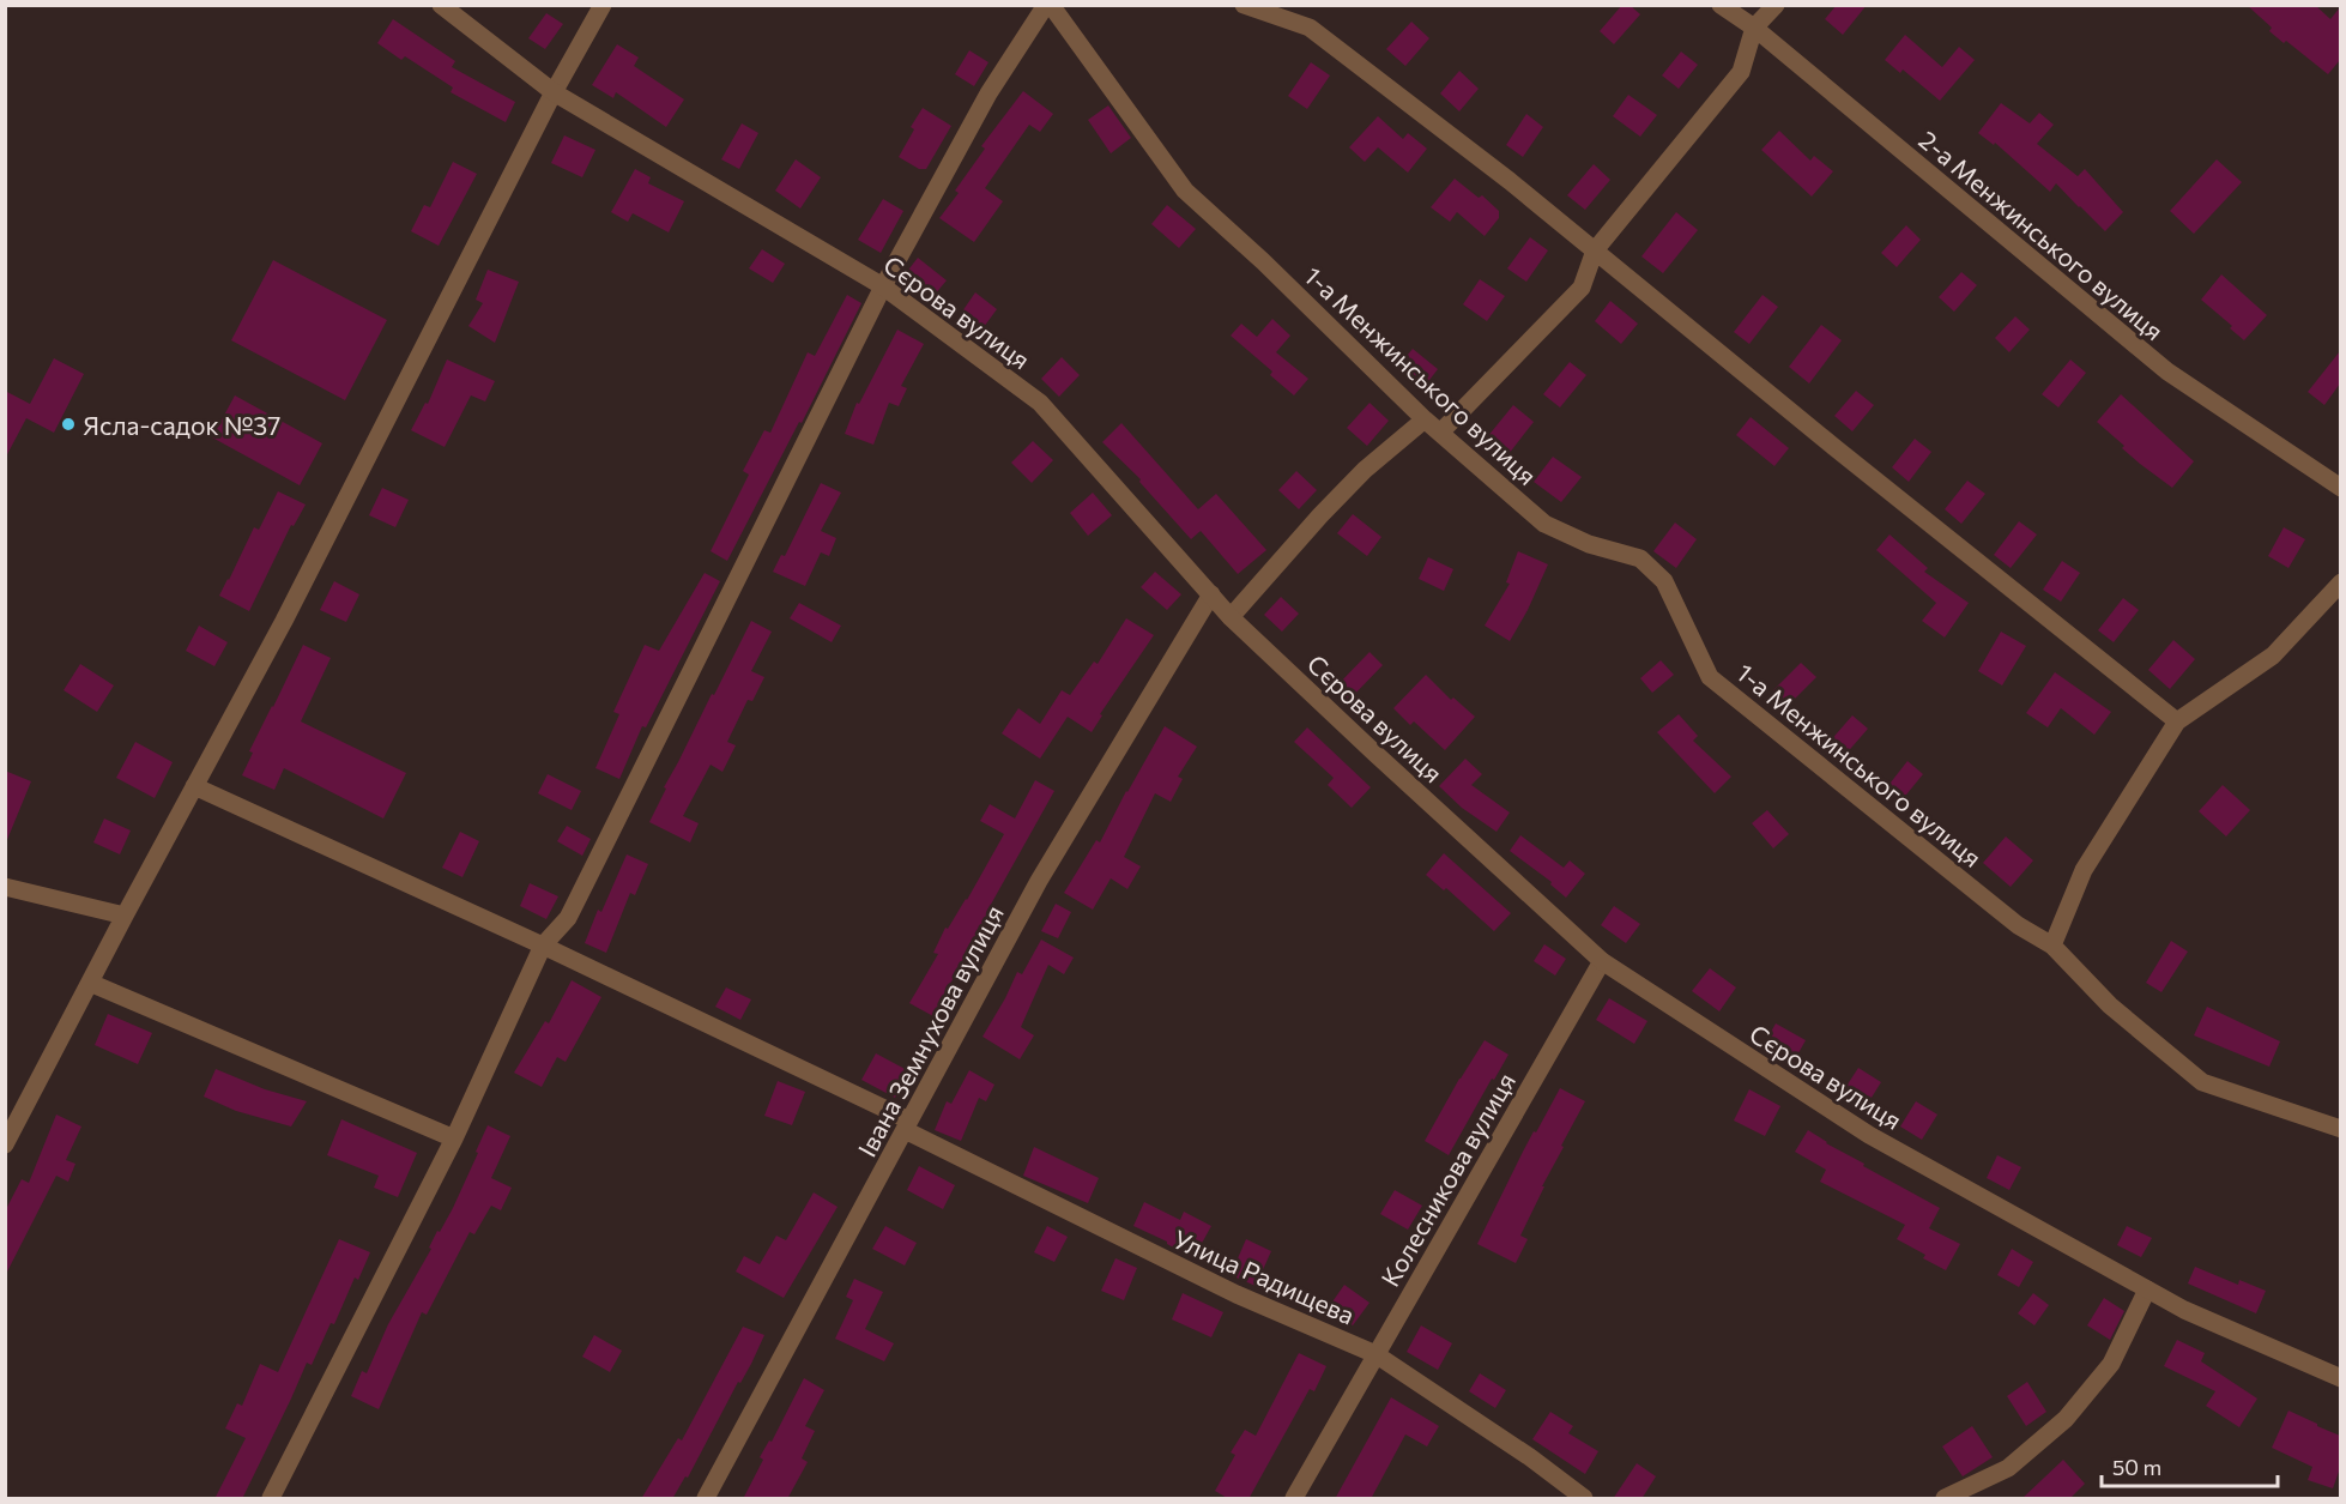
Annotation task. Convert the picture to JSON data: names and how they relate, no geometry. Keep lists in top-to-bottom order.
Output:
{
  "streets": {
    "street": [
      "2-а Менжинського вулиця",
      "Сєрова вулиця",
      "1-а Менжинського вулиця",
      "Івана Земнухова вулиця",
      "Колесникова вулиця",
      "Улица Радищева"
    ]
  },
  "crossings": [
    ["Сєрова вулиця", "Івана Земнухова вулиця"],
    ["Сєрова вулиця", "Колесникова вулиця"],
    ["Івана Земнухова вулиця", "Улица Радищева"],
    ["Колесникова вулиця", "Улица Радищева"]
  ],
  "places": ["Ясла-садок №37"],
  "scale_bar": "50 m"
}
